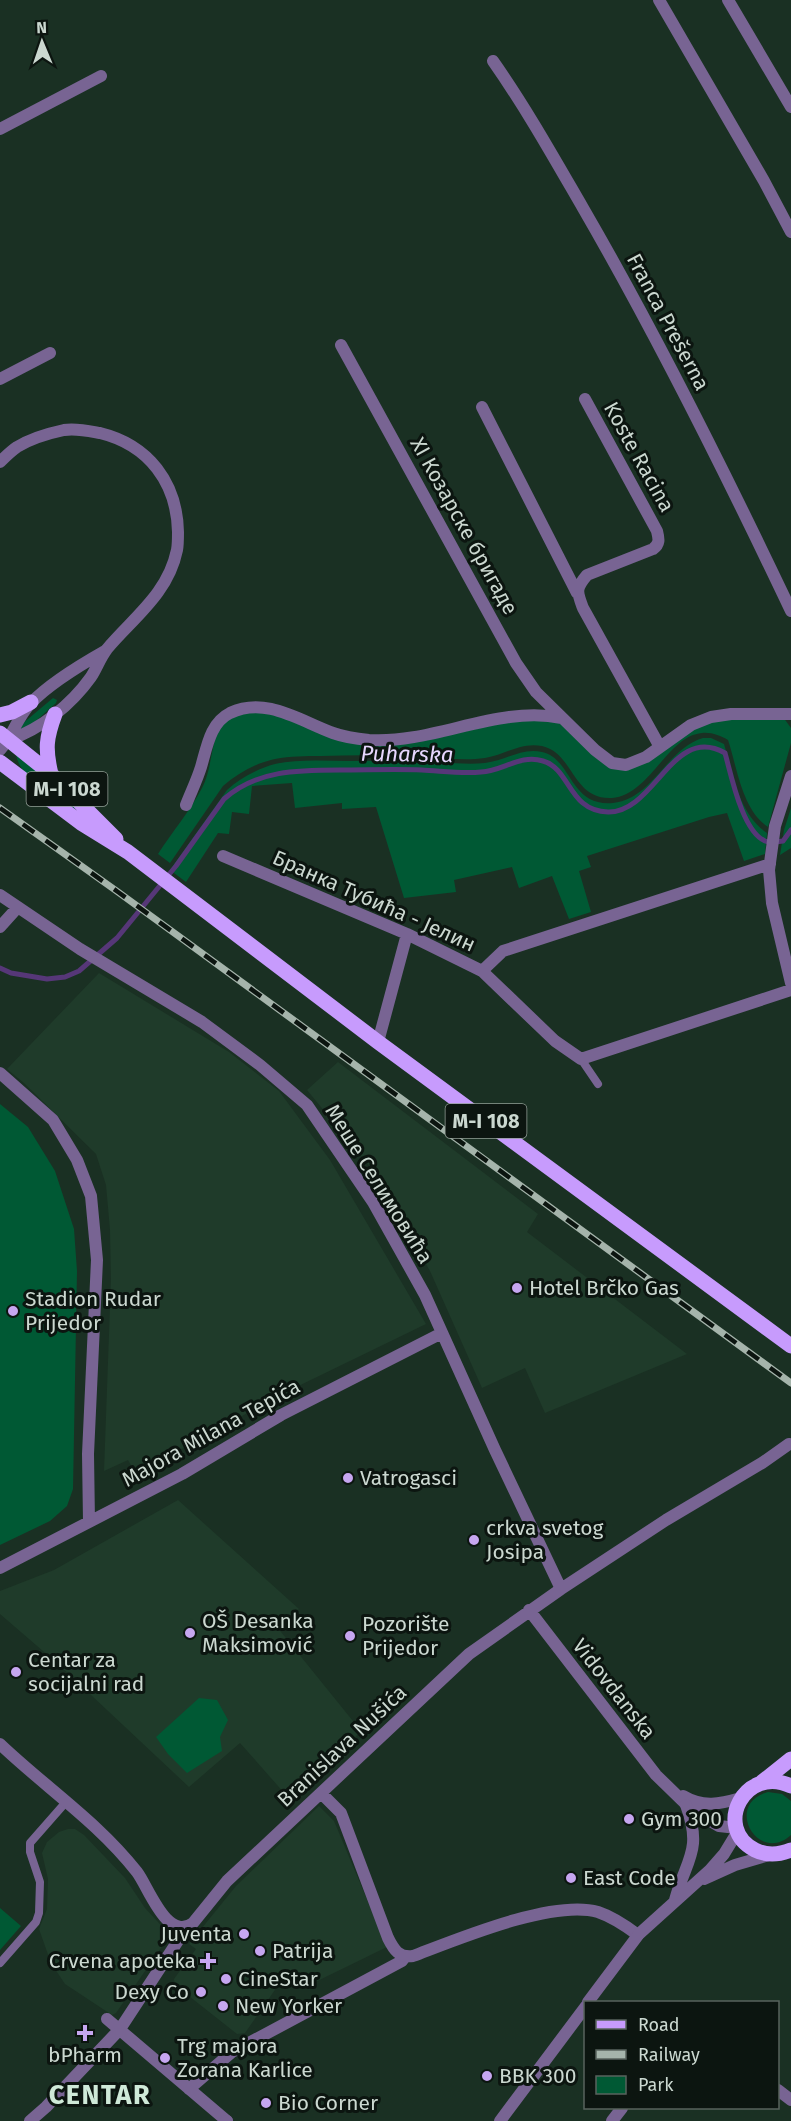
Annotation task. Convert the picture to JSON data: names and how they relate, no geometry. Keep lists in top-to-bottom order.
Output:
{
  "streets": {
    "main road": ["M-I 108"],
    "street": [
      "Franca Prešerna",
      "Koste Racina",
      "XI Козарске бригаде",
      "Бранка Тубића - Јелин",
      "Меше Селимовића",
      "Majora Milana Tepića",
      "Vidovdanska",
      "Branislava Nušića"
    ]
  },
  "crossings": [
    ["Меше Селимовића", "Majora Milana Tepića"],
    ["Меше Селимовића", "Branislava Nušića"],
    ["Vidovdanska", "Branislava Nušića"]
  ],
  "districts": ["CENTAR"],
  "water": ["Puharska"],
  "places": {
    "other": [
      "Hotel Brčko Gas",
      "Stadion Rudar Prijedor",
      "Vatrogasci",
      "crkva svetog Josipa",
      "OŠ Desanka Maksimović",
      "Pozorište Prijedor",
      "Centar za socijalni rad",
      "Gym 300",
      "East Code",
      "Juventa",
      "Patrija",
      "CineStar",
      "Dexy Co",
      "New Yorker",
      "Trg majora Zorana Karlice",
      "BBK 300",
      "Bio Corner"
    ],
    "health": ["Crvena apoteka", "bPharm"]
  },
  "legend": ["Road", "Railway", "Park"],
  "north": "top"
}
